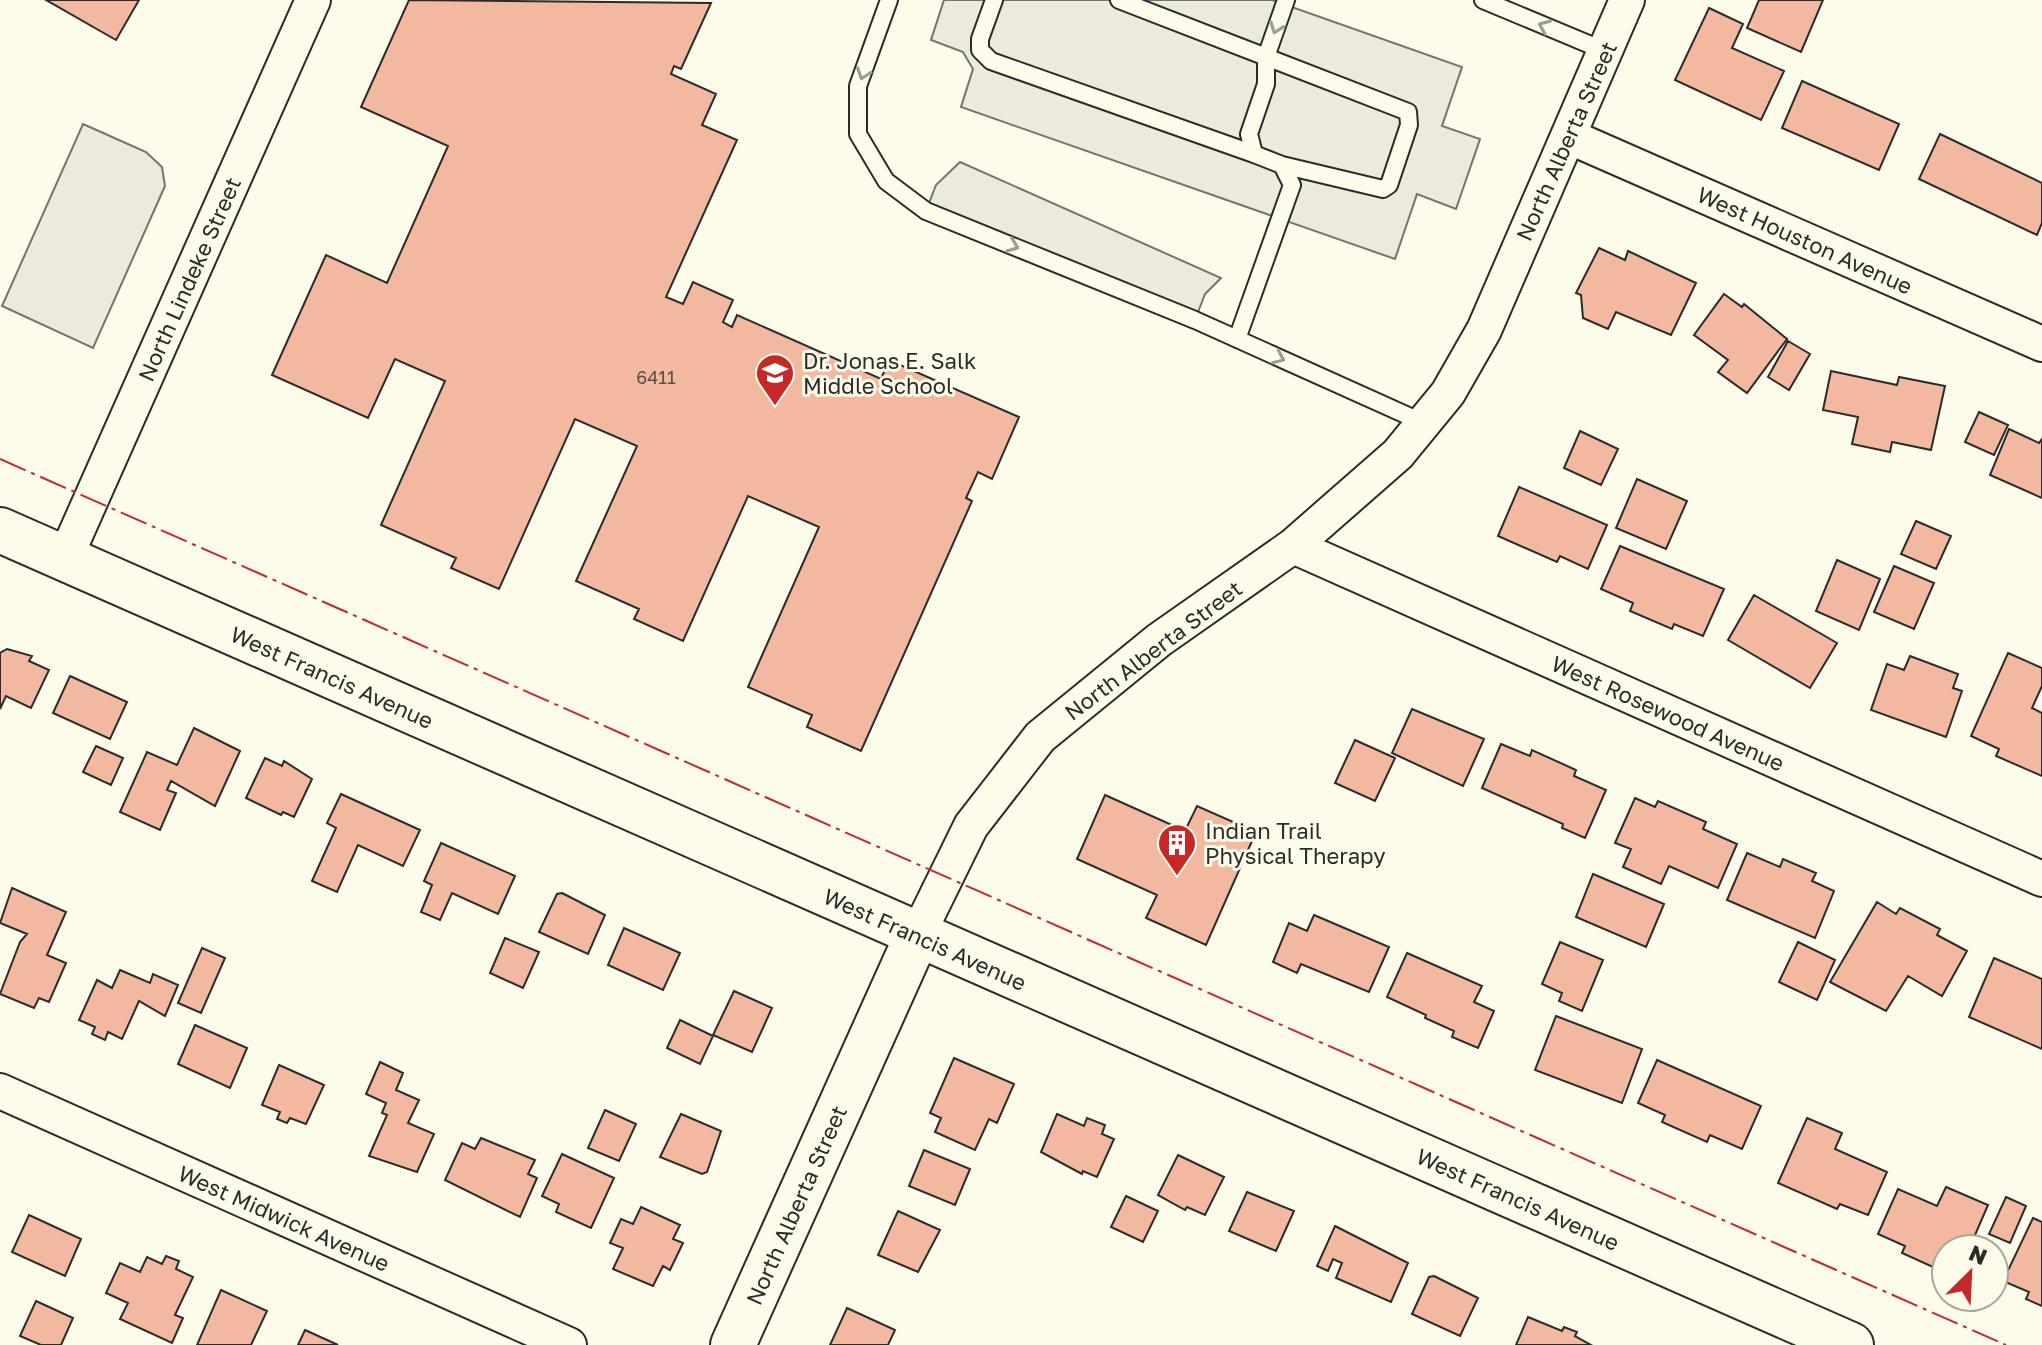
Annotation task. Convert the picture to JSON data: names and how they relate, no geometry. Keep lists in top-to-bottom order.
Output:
{
  "streets": {
    "main road": ["North Alberta Street", "West Francis Avenue"],
    "street": [
      "West Houston Avenue",
      "North Lindeke Street",
      "West Rosewood Avenue",
      "West Midwick Avenue"
    ]
  },
  "crossings": [
    ["North Alberta Street", "West Houston Avenue"],
    ["North Alberta Street", "West Francis Avenue"],
    ["North Alberta Street", "West Rosewood Avenue"],
    ["North Lindeke Street", "West Francis Avenue"]
  ],
  "places": {
    "school or university": ["Dr. Jonas E. Salk Middle School"],
    "building": ["Indian Trail Physical Therapy"]
  },
  "house_numbers": ["6411"],
  "north": "top right"
}
